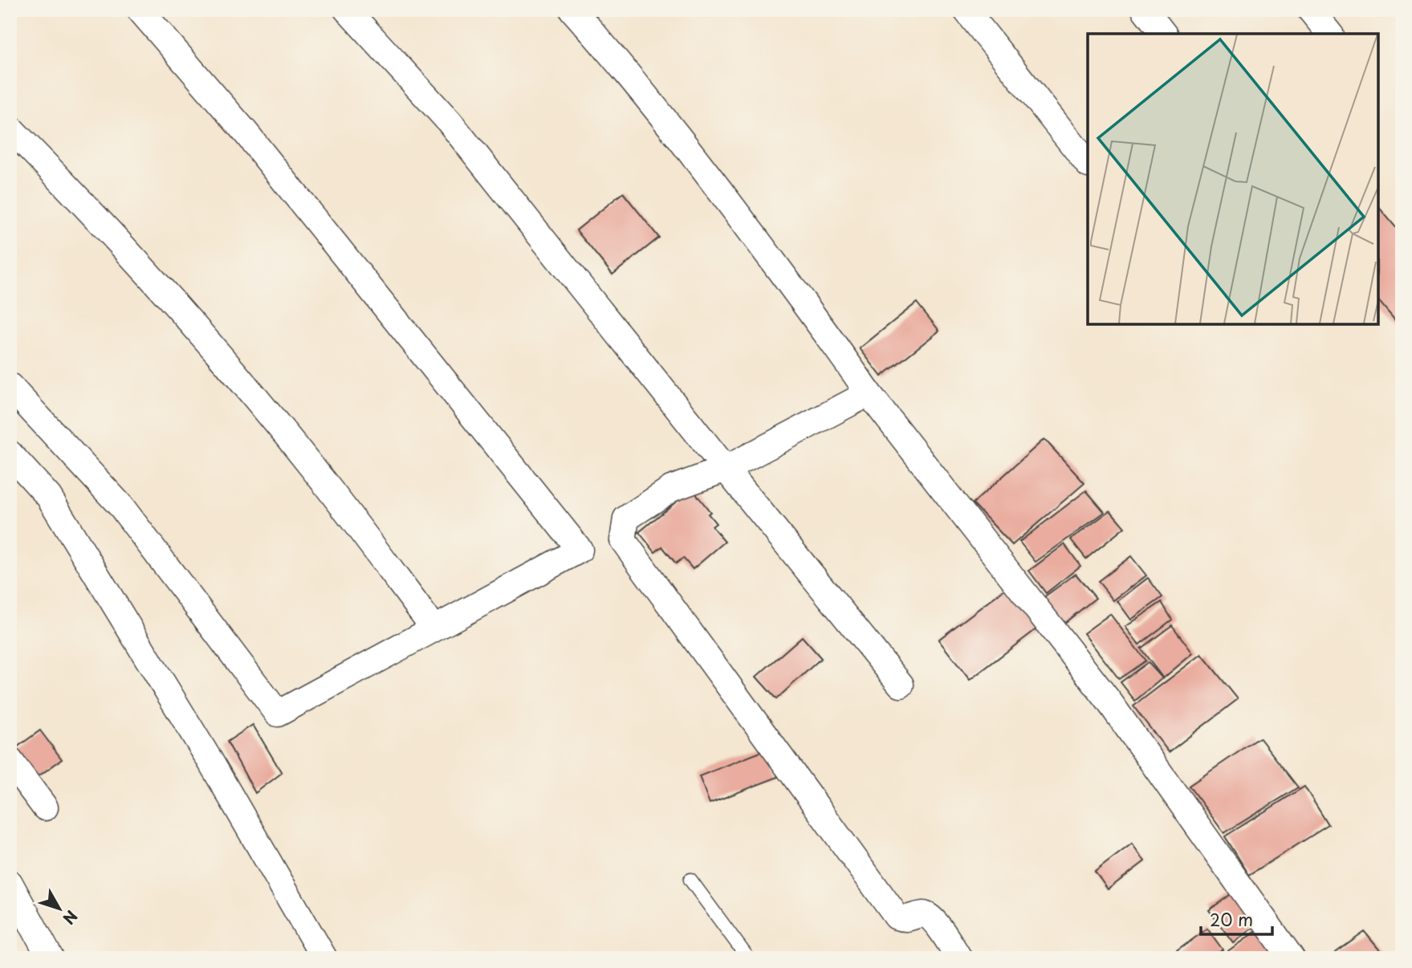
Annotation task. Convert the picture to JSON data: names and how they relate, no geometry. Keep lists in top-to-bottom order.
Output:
{
  "scale_bar": "20 m",
  "north": "bottom right"
}
